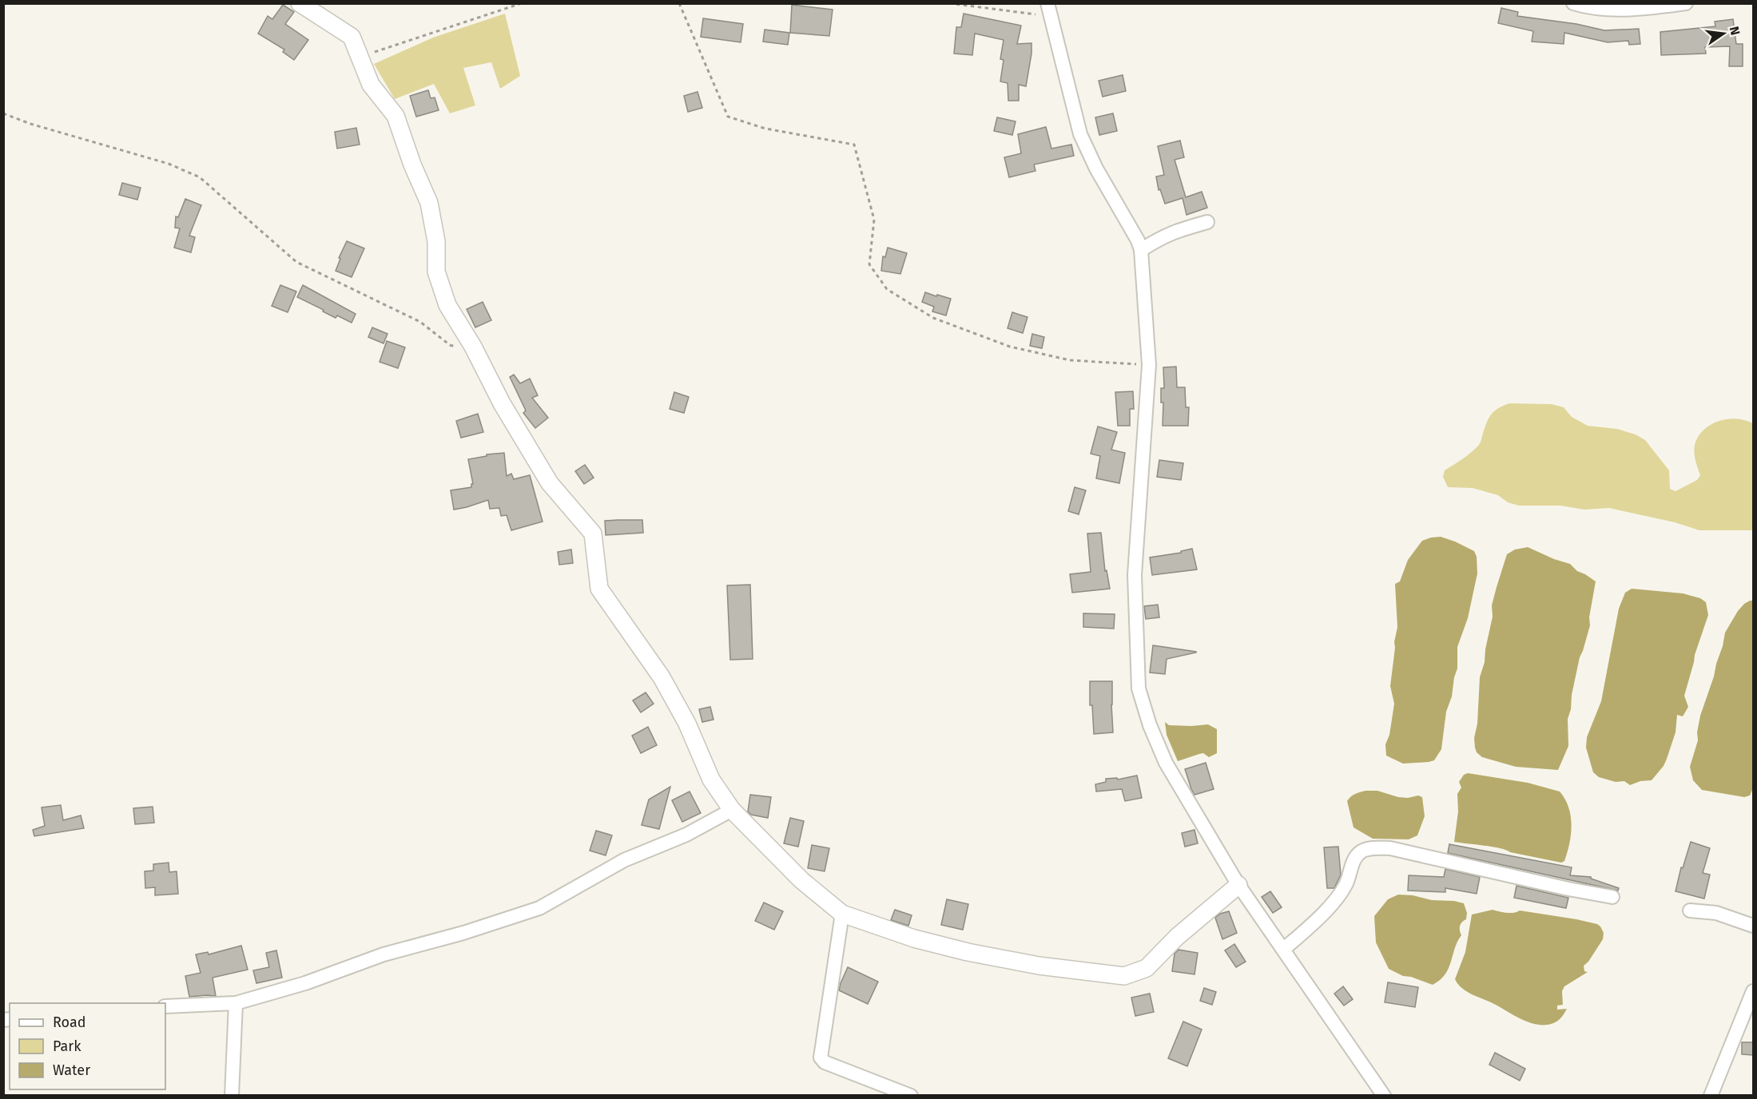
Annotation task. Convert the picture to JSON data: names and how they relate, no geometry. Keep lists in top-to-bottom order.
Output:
{
  "legend": ["Road", "Park", "Water"],
  "north": "right"
}
